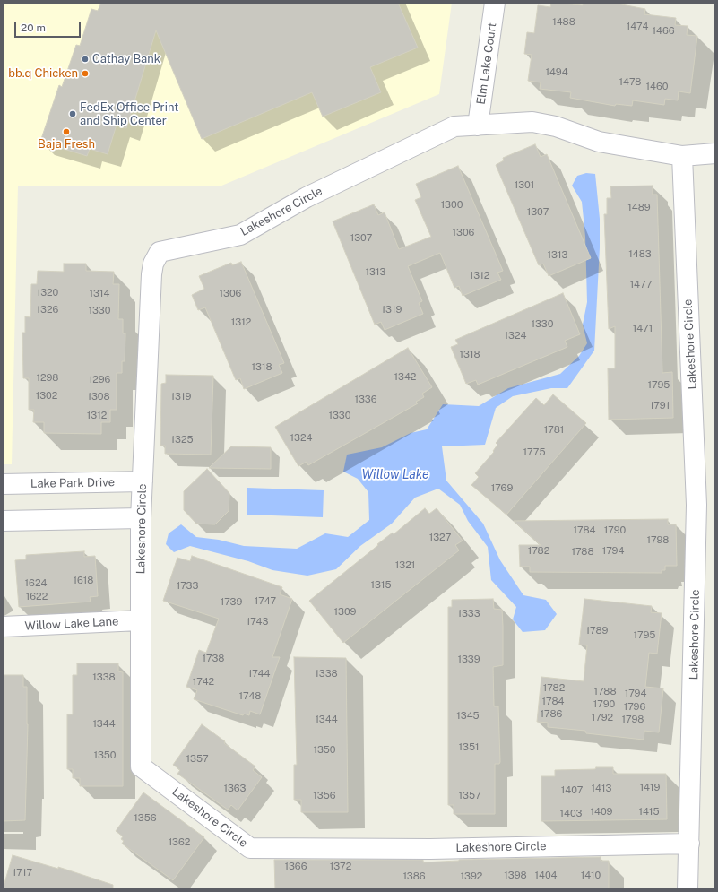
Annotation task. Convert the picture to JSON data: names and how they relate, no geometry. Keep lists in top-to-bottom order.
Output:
{
  "streets": {
    "street": [
      "Elm Lake Court",
      "Lakeshore Circle",
      "Lake Park Drive",
      "Willow Lake Lane"
    ]
  },
  "crossings": [
    ["Elm Lake Court", "Lakeshore Circle"],
    ["Lakeshore Circle", "Lake Park Drive"],
    ["Lakeshore Circle", "Willow Lake Lane"]
  ],
  "water": ["Willow Lake"],
  "places": [
    "Cathay Bank",
    "bb.q Chicken",
    "FedEx Office Print and Ship Center",
    "Baja Fresh"
  ],
  "house_numbers": [
    "1488",
    "1474",
    "1466",
    "1494",
    "1478",
    "1460",
    "1301",
    "1300",
    "1489",
    "1307",
    "1306",
    "1307",
    "1483",
    "1313",
    "1313",
    "1312",
    "1477",
    "1320",
    "1314",
    "1306",
    "1326",
    "1319",
    "1330",
    "1312",
    "1330",
    "1471",
    "1324",
    "1318",
    "1318",
    "1342",
    "1298",
    "1296",
    "1795",
    "1302",
    "1308",
    "1319",
    "1336",
    "1791",
    "1312",
    "1330",
    "1781",
    "1324",
    "1325",
    "1775",
    "1769",
    "1784",
    "1790",
    "1327",
    "1798",
    "1782",
    "1794",
    "1788",
    "1321",
    "1618",
    "1624",
    "1315",
    "1733",
    "1622",
    "1747",
    "1739",
    "1309",
    "1333",
    "1743",
    "1789",
    "1795",
    "1738",
    "1339",
    "1744",
    "1338",
    "1338",
    "1742",
    "1782",
    "1788",
    "1794",
    "1748",
    "1784",
    "1790",
    "1796",
    "1786",
    "1345",
    "1792",
    "1344",
    "1798",
    "1344",
    "1351",
    "1350",
    "1350",
    "1357",
    "1419",
    "1363",
    "1413",
    "1407",
    "1356",
    "1357",
    "1409",
    "1415",
    "1403",
    "1356",
    "1362",
    "1366",
    "1372",
    "1717",
    "1398",
    "1404",
    "1410",
    "1386",
    "1392"
  ],
  "scale_bar": "20 m"
}
